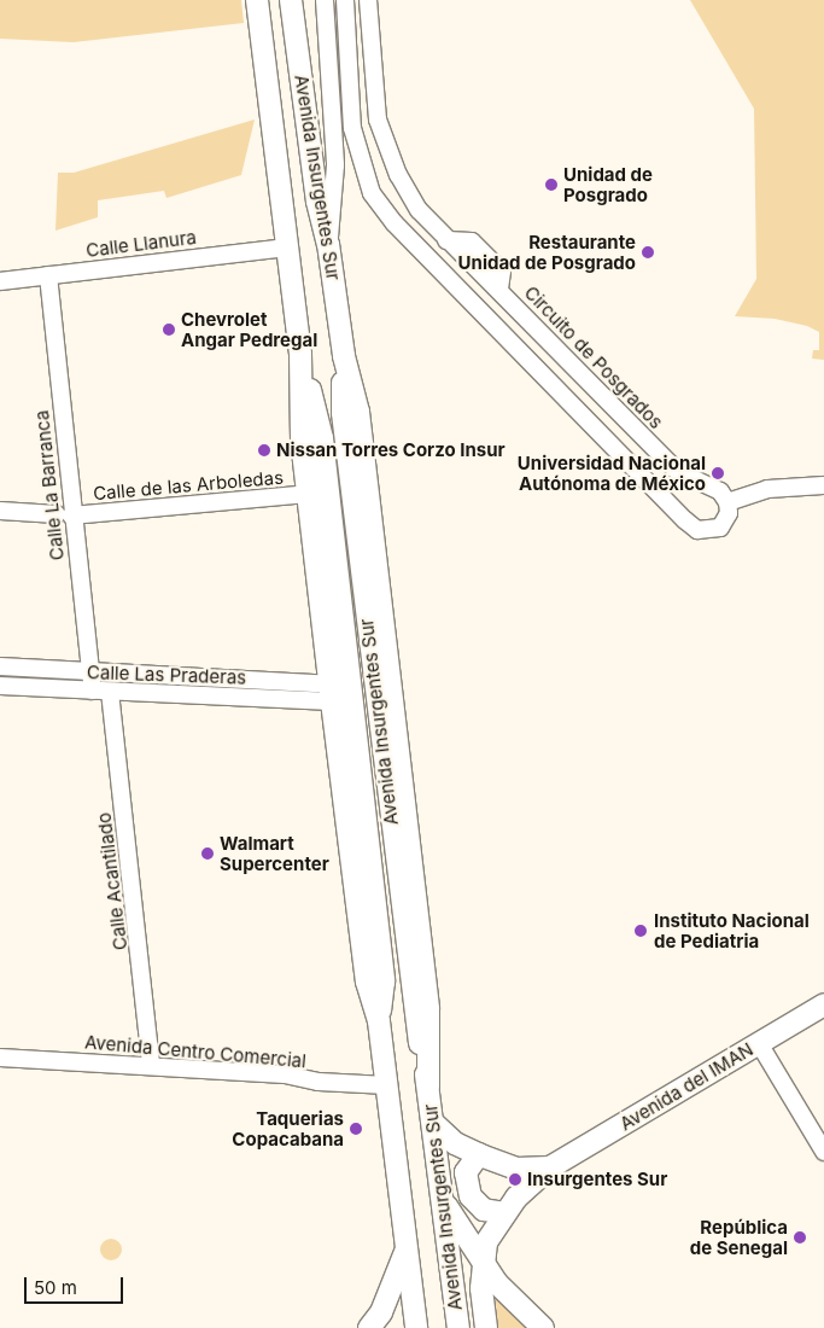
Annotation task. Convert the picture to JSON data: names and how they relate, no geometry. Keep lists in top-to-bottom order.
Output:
{
  "streets": {
    "main road": ["Avenida Insurgentes Sur", "Avenida del IMAN"],
    "street": [
      "Calle Llanura",
      "Circuito de Posgrados",
      "Calle La Barranca",
      "Calle de las Arboledas",
      "Calle Las Praderas",
      "Calle Acantilado",
      "Avenida Centro Comercial"
    ]
  },
  "crossings": [
    ["Avenida Insurgentes Sur", "Calle Llanura"],
    ["Avenida Insurgentes Sur", "Calle de las Arboledas"],
    ["Avenida Insurgentes Sur", "Calle Las Praderas"],
    ["Avenida Insurgentes Sur", "Avenida Centro Comercial"],
    ["Avenida Insurgentes Sur", "Avenida del IMAN"],
    ["Calle Llanura", "Calle La Barranca"],
    ["Calle La Barranca", "Calle de las Arboledas"],
    ["Calle La Barranca", "Calle Las Praderas"],
    ["Calle Las Praderas", "Calle Acantilado"],
    ["Calle Acantilado", "Avenida Centro Comercial"]
  ],
  "places": [
    "Unidad de Posgrado",
    "Restaurante Unidad de Posgrado",
    "Chevrolet Angar Pedregal",
    "Nissan Torres Corzo Insur",
    "Universidad Nacional Autónoma de México",
    "Walmart Supercenter",
    "Instituto Nacional de Pediatria",
    "Taquerias Copacabana",
    "Insurgentes Sur",
    "República de Senegal"
  ],
  "scale_bar": "50 m"
}
